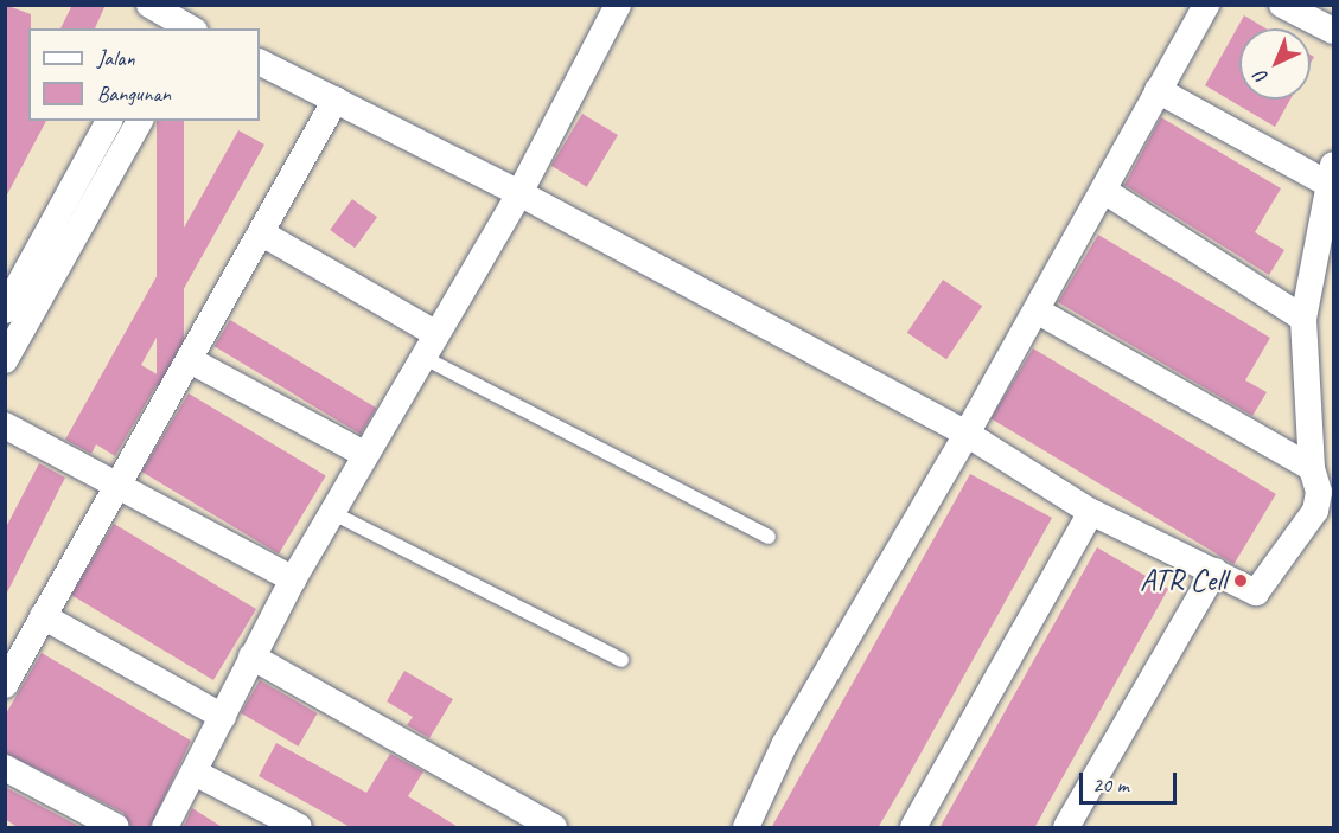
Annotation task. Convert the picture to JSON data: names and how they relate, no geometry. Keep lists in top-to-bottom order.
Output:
{
  "places": ["ATR Cell"],
  "legend": ["Jalan", "Bangunan"],
  "scale_bar": "20 m",
  "north": "bottom left"
}
